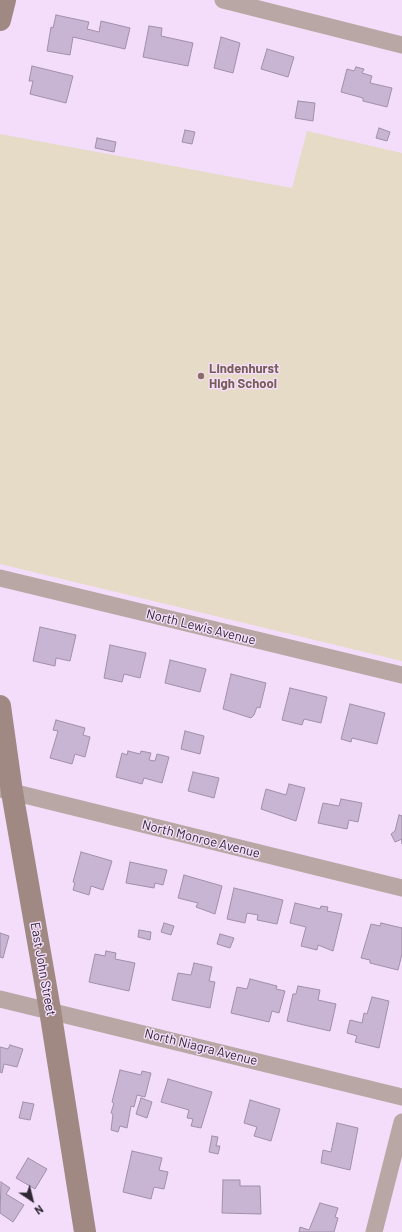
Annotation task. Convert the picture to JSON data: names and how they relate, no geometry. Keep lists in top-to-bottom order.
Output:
{
  "streets": {
    "street": [
      "North Lewis Avenue",
      "North Monroe Avenue",
      "East John Street",
      "North Niagra Avenue"
    ]
  },
  "crossings": [
    ["North Monroe Avenue", "East John Street"],
    ["East John Street", "North Niagra Avenue"]
  ],
  "places": ["Lindenhurst High School"],
  "north": "bottom right"
}
